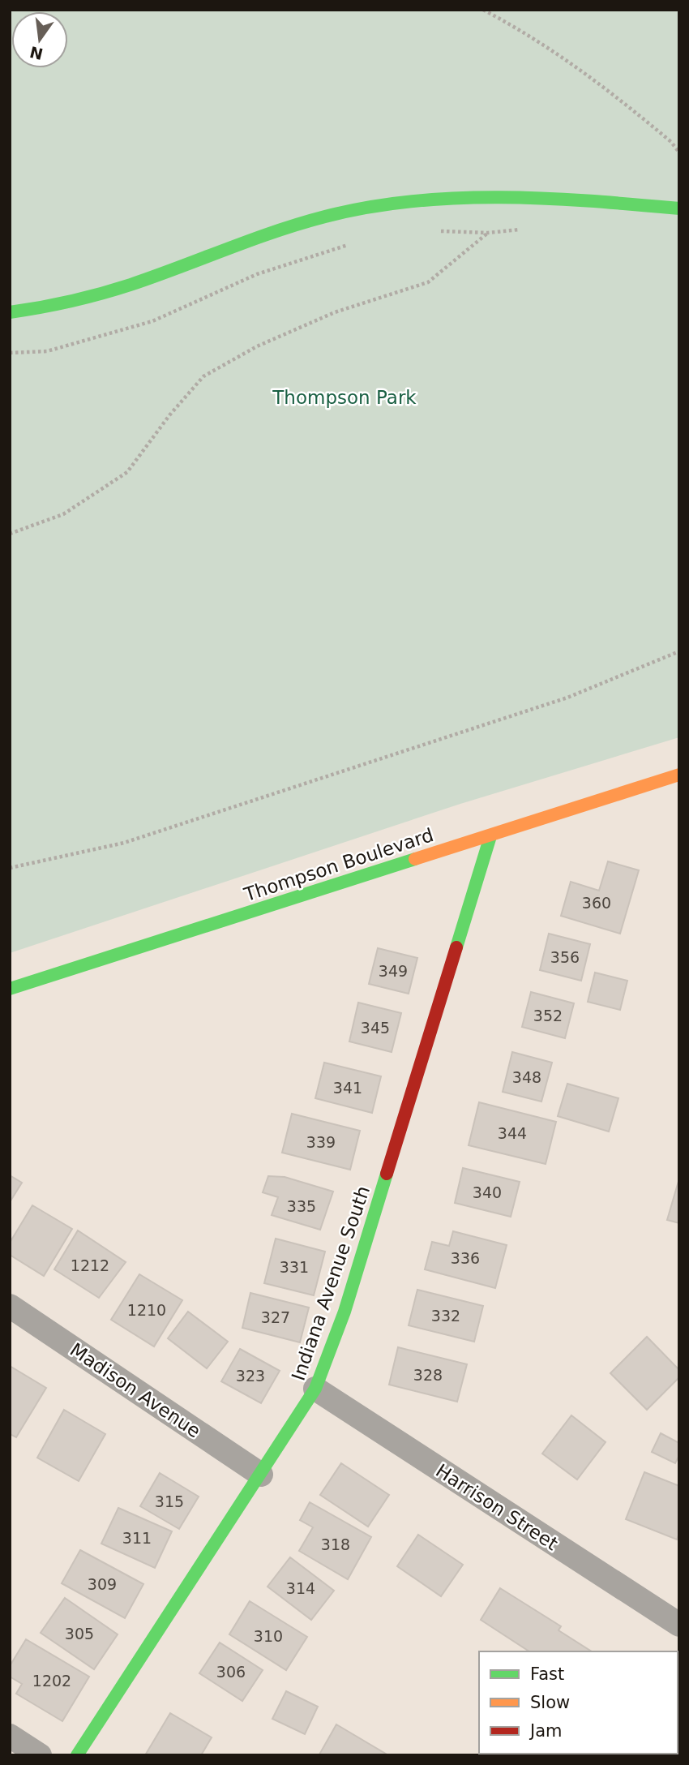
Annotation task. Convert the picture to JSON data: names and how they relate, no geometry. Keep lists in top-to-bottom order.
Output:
{
  "streets": {
    "street": [
      "Thompson Boulevard",
      "Indiana Avenue South",
      "Madison Avenue",
      "Harrison Street"
    ]
  },
  "crossings": [
    ["Thompson Boulevard", "Indiana Avenue South"],
    ["Indiana Avenue South", "Madison Avenue"],
    ["Indiana Avenue South", "Harrison Street"]
  ],
  "parks": ["Thompson Park"],
  "house_numbers": [
    "360",
    "356",
    "349",
    "352",
    "345",
    "348",
    "341",
    "344",
    "339",
    "340",
    "335",
    "336",
    "1212",
    "331",
    "1210",
    "332",
    "327",
    "328",
    "323",
    "315",
    "311",
    "318",
    "309",
    "314",
    "305",
    "310",
    "306",
    "1202"
  ],
  "legend": ["Fast", "Slow", "Jam"],
  "north": "bottom"
}
